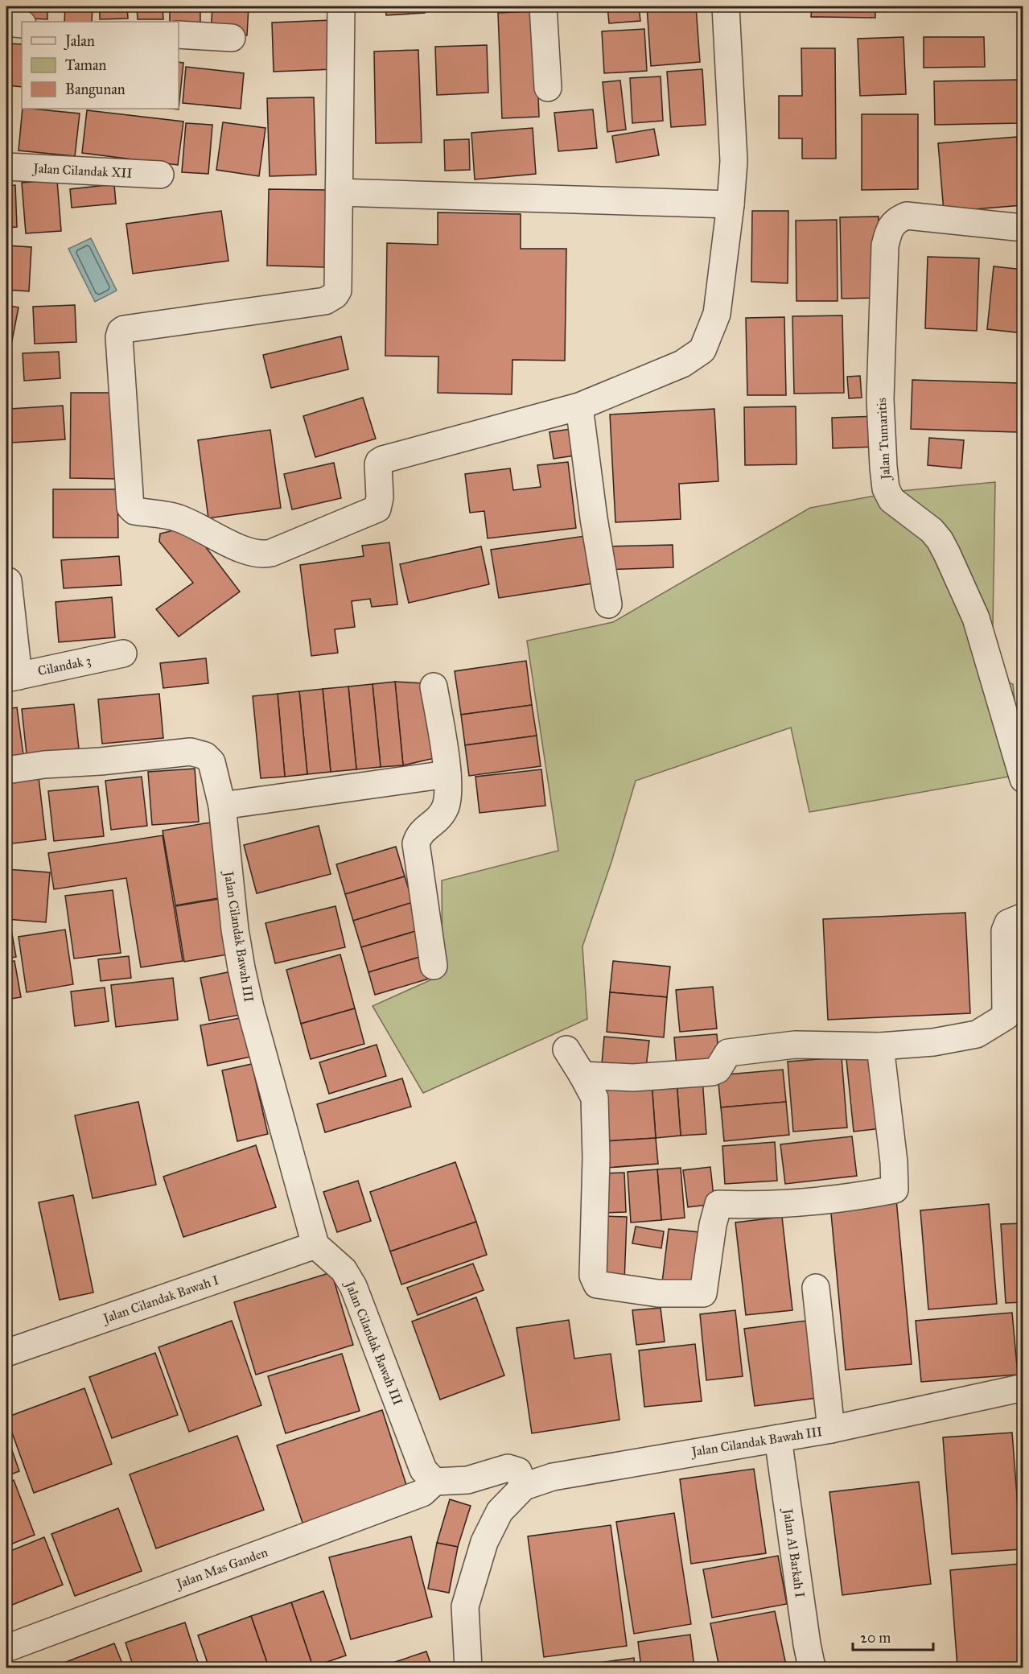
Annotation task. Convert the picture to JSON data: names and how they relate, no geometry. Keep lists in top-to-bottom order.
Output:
{
  "streets": {
    "street": [
      "Jalan Cilandak XII",
      "Jalan Tumaritis",
      "Cilandak 3",
      "Jalan Cilandak Bawah III",
      "Jalan Cilandak Bawah I",
      "Jalan Al Barkah I",
      "Jalan Mas Ganden"
    ]
  },
  "crossings": [
    ["Jalan Cilandak Bawah III", "Jalan Cilandak Bawah I"],
    ["Jalan Cilandak Bawah III", "Jalan Al Barkah I"],
    ["Jalan Cilandak Bawah III", "Jalan Mas Ganden"]
  ],
  "legend": ["Jalan", "Taman", "Bangunan"],
  "scale_bar": "20 m"
}
